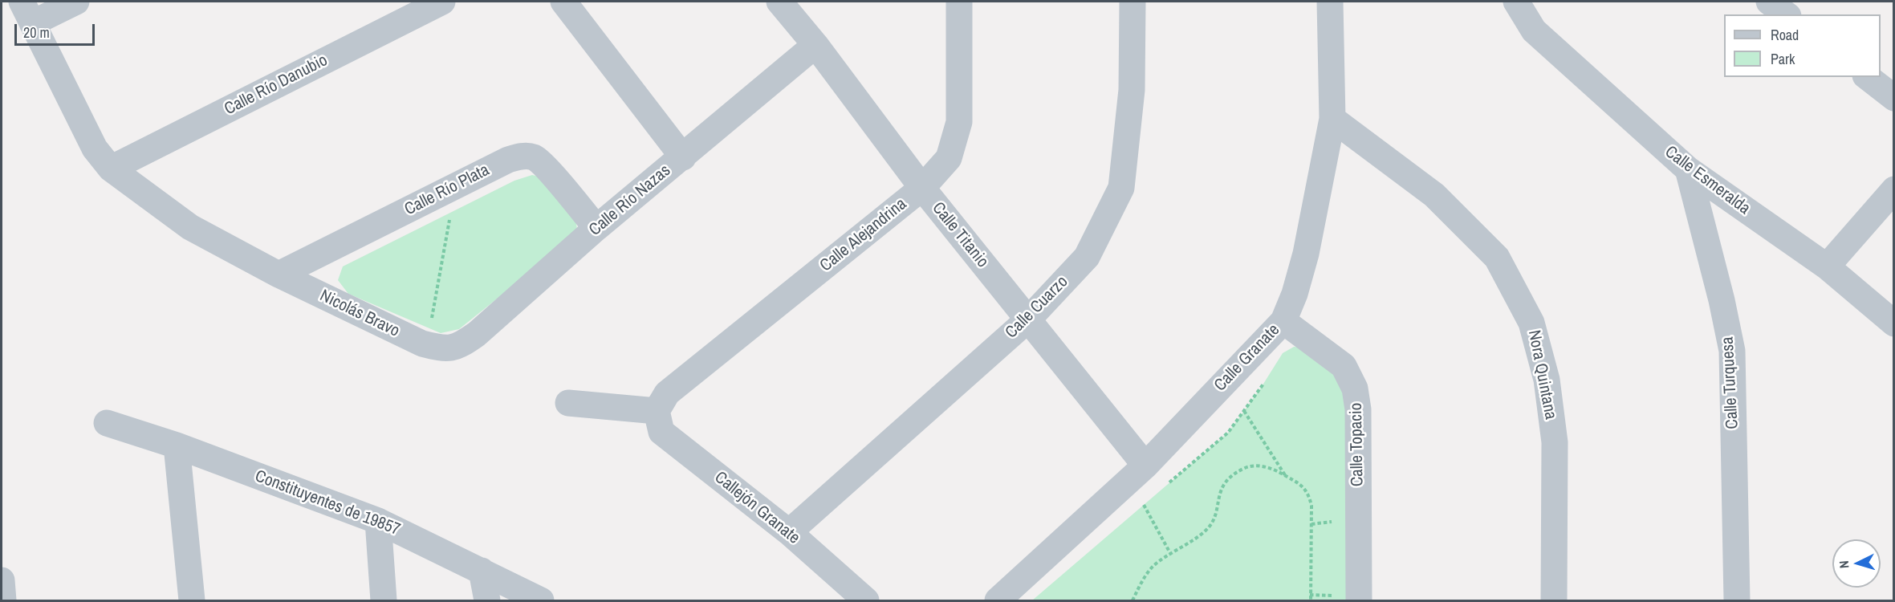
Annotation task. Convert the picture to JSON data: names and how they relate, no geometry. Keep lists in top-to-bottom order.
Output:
{
  "streets": {
    "street": [
      "Calle Río Danubio",
      "Calle Esmeralda",
      "Calle Río Plata",
      "Calle Río Nazas",
      "Calle Alejandrina",
      "Calle Titanio",
      "Calle Cuarzo",
      "Nicolás Bravo",
      "Calle Granate",
      "Nora Quintana",
      "Calle Turquesa",
      "Calle Topacio",
      "Constituyentes de 19857",
      "Callejón Granate"
    ]
  },
  "crossings": [
    ["Calle Río Danubio", "Nicolás Bravo"],
    ["Calle Esmeralda", "Calle Turquesa"],
    ["Calle Río Plata", "Calle Río Nazas"],
    ["Calle Río Plata", "Nicolás Bravo"],
    ["Calle Río Nazas", "Calle Titanio"],
    ["Calle Río Nazas", "Nicolás Bravo"],
    ["Calle Alejandrina", "Calle Titanio"],
    ["Calle Alejandrina", "Callejón Granate"],
    ["Calle Titanio", "Calle Cuarzo"],
    ["Calle Titanio", "Calle Granate"],
    ["Calle Cuarzo", "Callejón Granate"],
    ["Calle Granate", "Nora Quintana"],
    ["Calle Granate", "Calle Topacio"]
  ],
  "legend": ["Road", "Park"],
  "scale_bar": "20 m",
  "north": "left"
}
